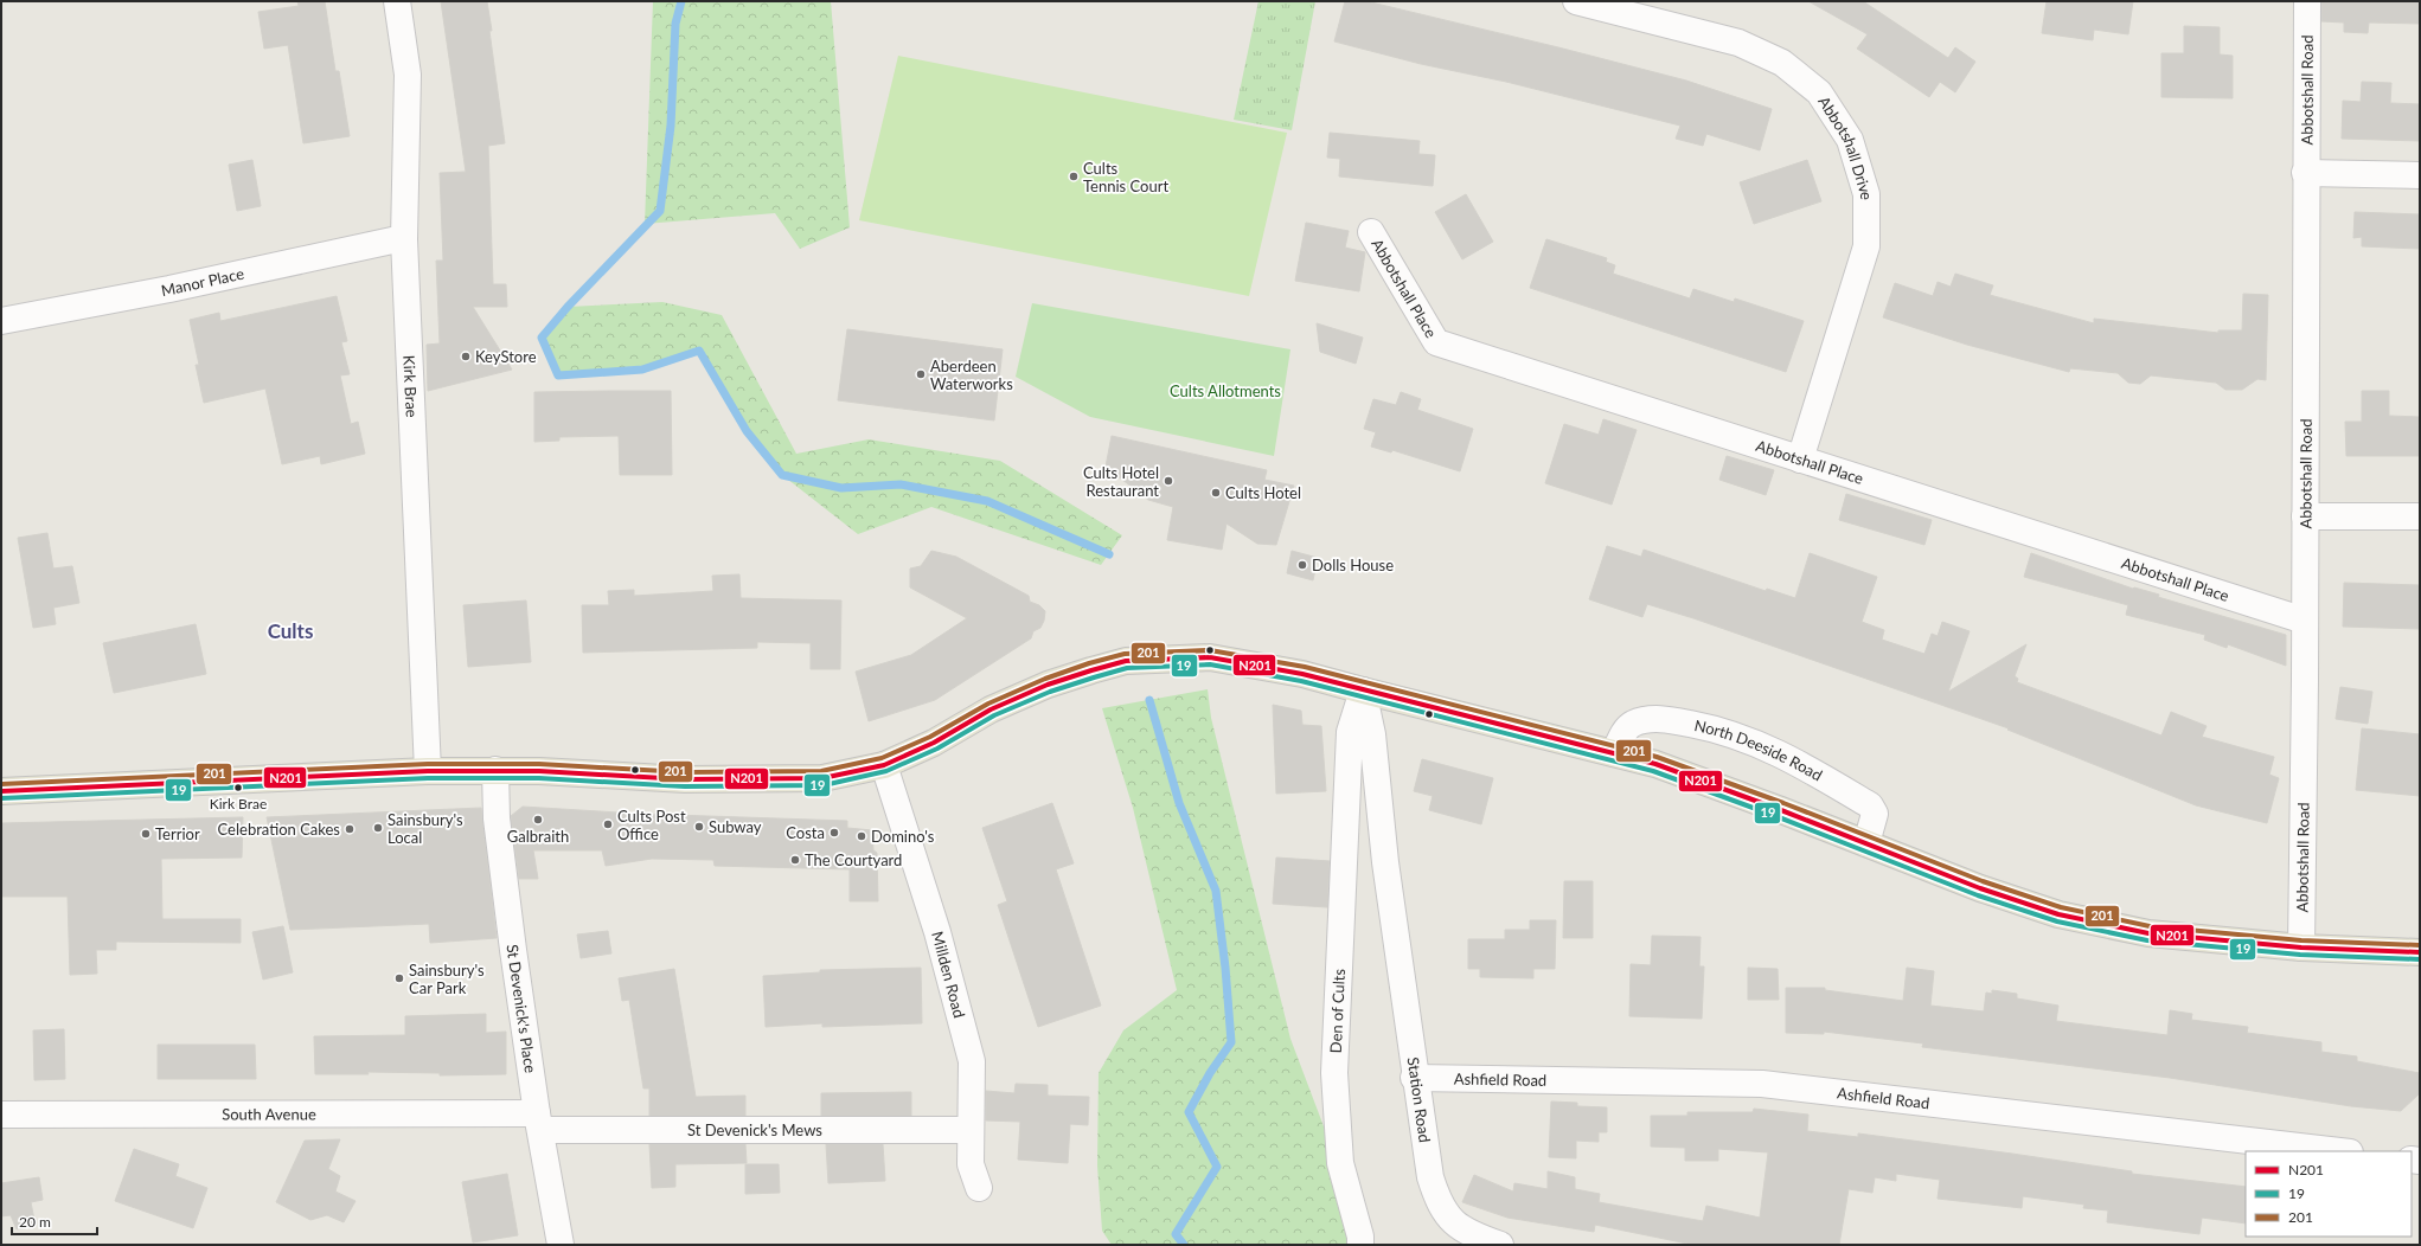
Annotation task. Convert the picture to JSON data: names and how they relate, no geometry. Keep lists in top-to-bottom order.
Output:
{
  "streets": {
    "street": [
      "Abbotshall Road",
      "Abbotshall Drive",
      "Manor Place",
      "Abbotshall Place",
      "Kirk Brae",
      "North Deeside Road",
      "Millden Road",
      "St Devenick's Place",
      "Den of Cults",
      "Ashfield Road",
      "Station Road",
      "South Avenue",
      "St Devenick's Mews"
    ]
  },
  "crossings": [
    ["Abbotshall Road", "Abbotshall Place"],
    ["Abbotshall Drive", "Abbotshall Place"],
    ["Manor Place", "Kirk Brae"],
    ["Millden Road", "St Devenick's Mews"],
    ["St Devenick's Place", "South Avenue"],
    ["St Devenick's Place", "St Devenick's Mews"],
    ["Den of Cults", "Station Road"],
    ["Ashfield Road", "Station Road"],
    ["South Avenue", "St Devenick's Mews"]
  ],
  "districts": ["Cults"],
  "parks": ["Cults Allotments"],
  "places": [
    "Cults Tennis Court",
    "KeyStore",
    "Aberdeen Waterworks",
    "Cults Hotel Restaurant",
    "Cults Hotel",
    "Dolls House",
    "Kirk Brae",
    "Galbraith",
    "Cults Post Office",
    "Subway",
    "Sainsbury's Local",
    "Celebration Cakes",
    "Costa",
    "Terrior",
    "Domino's",
    "The Courtyard",
    "Sainsbury's Car Park"
  ],
  "lines": ["transit line 201", "transit line N201", "transit line 19"],
  "legend": ["N201", "19", "201"],
  "scale_bar": "20 m"
}
